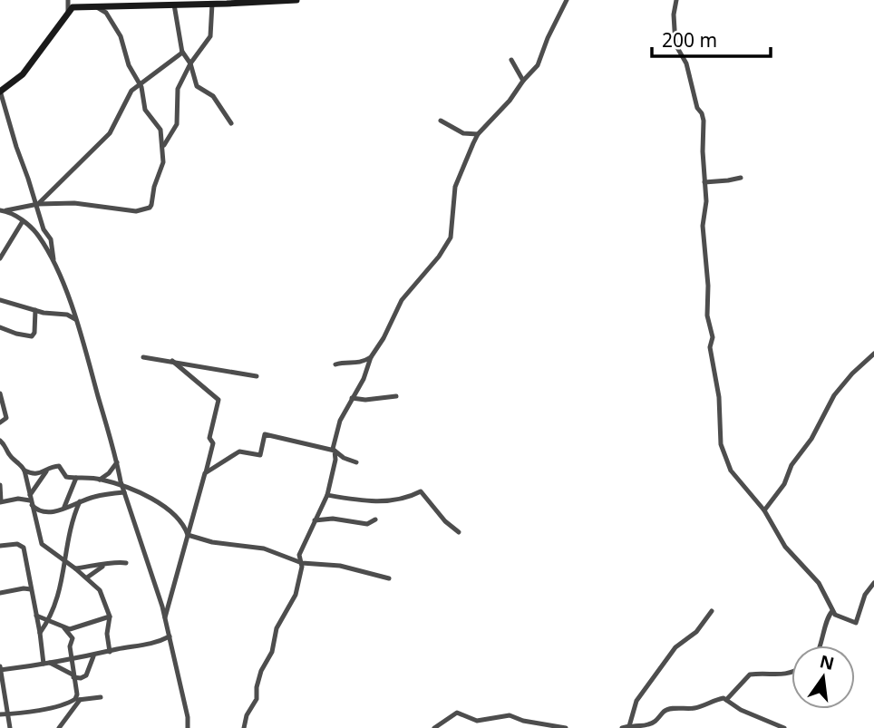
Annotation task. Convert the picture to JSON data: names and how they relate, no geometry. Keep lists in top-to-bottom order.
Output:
{
  "scale_bar": "200 m",
  "north": "top"
}
